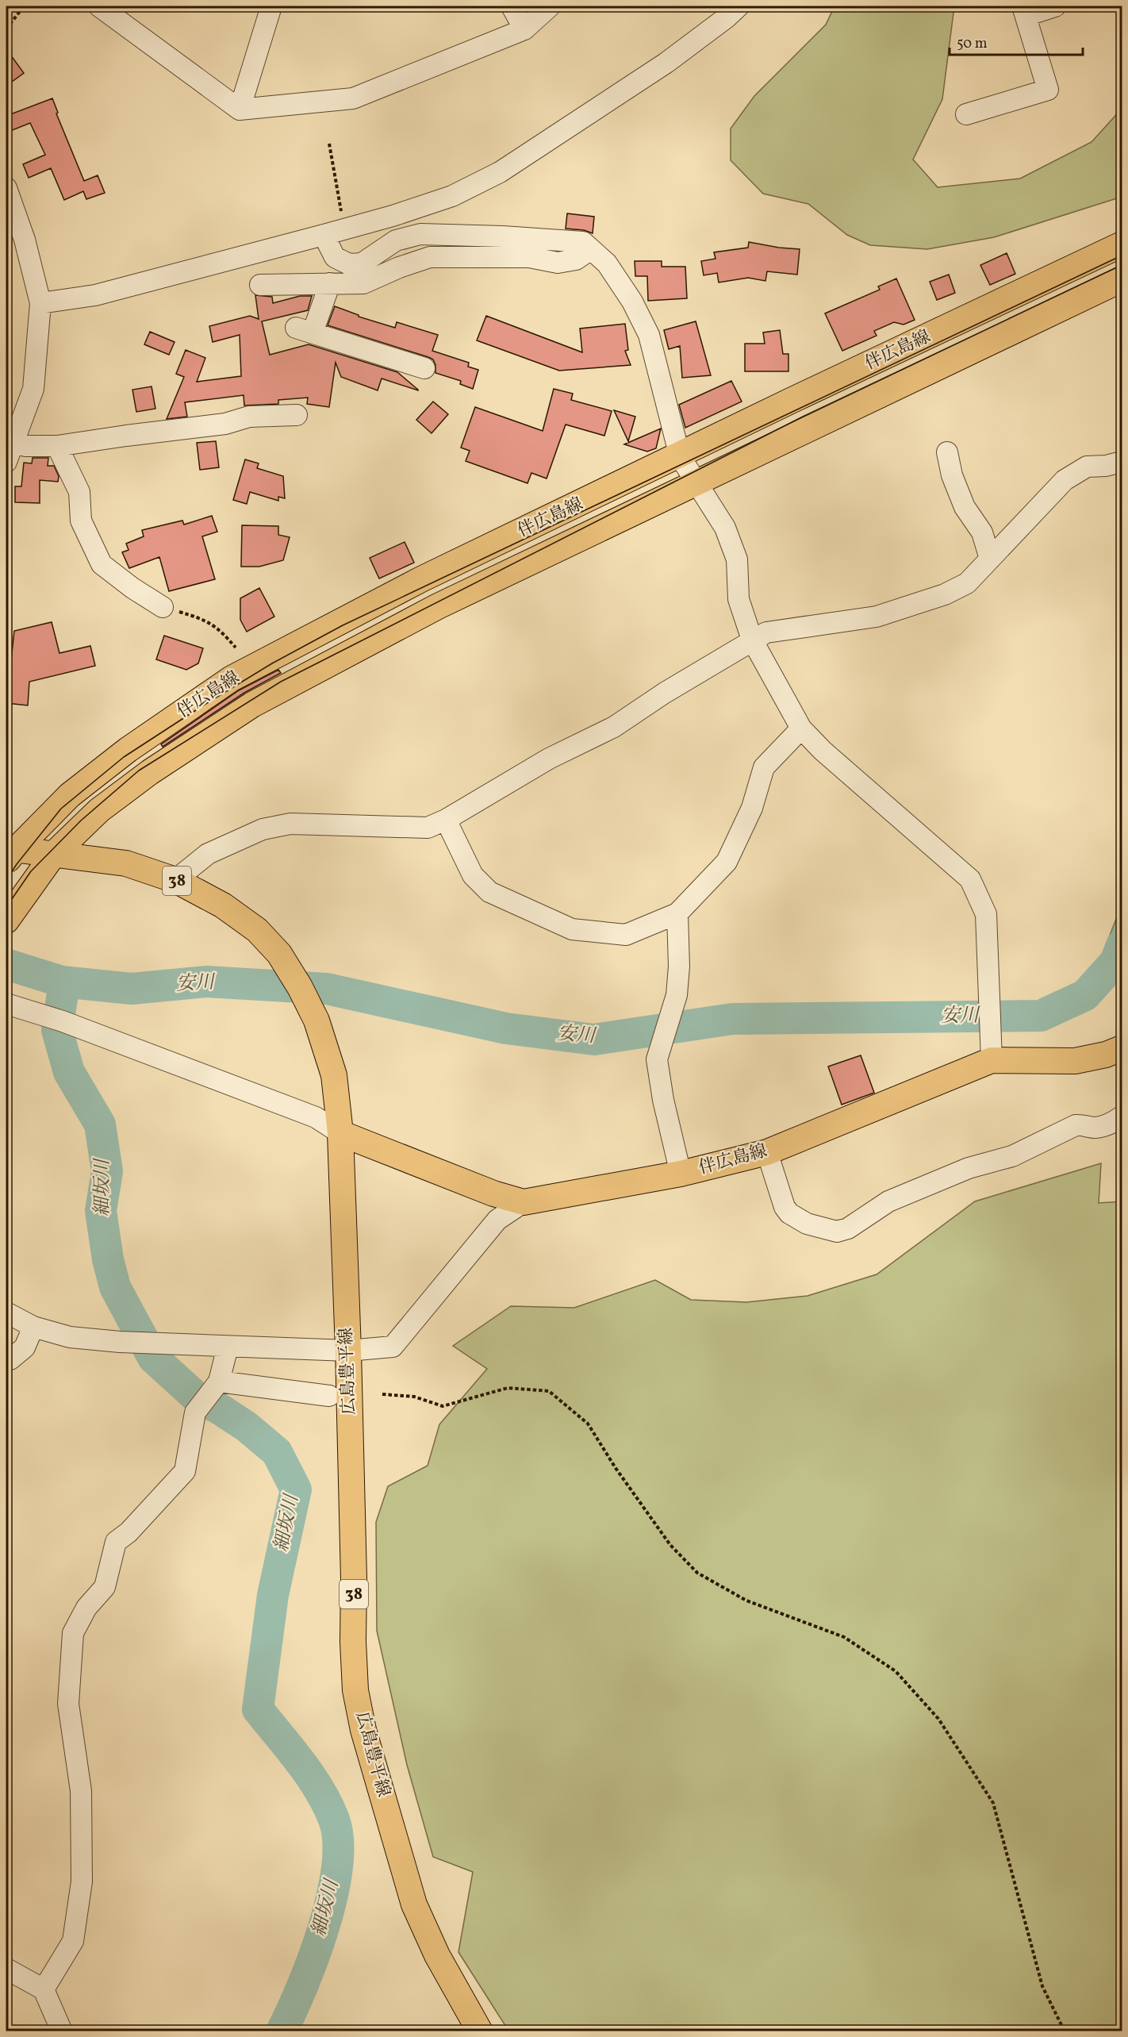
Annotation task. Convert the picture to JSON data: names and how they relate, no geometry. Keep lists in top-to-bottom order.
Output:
{
  "streets": {
    "main road": ["伴広島線", "38", "広島豊平線"]
  },
  "crossings": [
    ["伴広島線", "広島豊平線"]
  ],
  "water": ["安川", "細坂川"],
  "scale_bar": "50 m"
}
